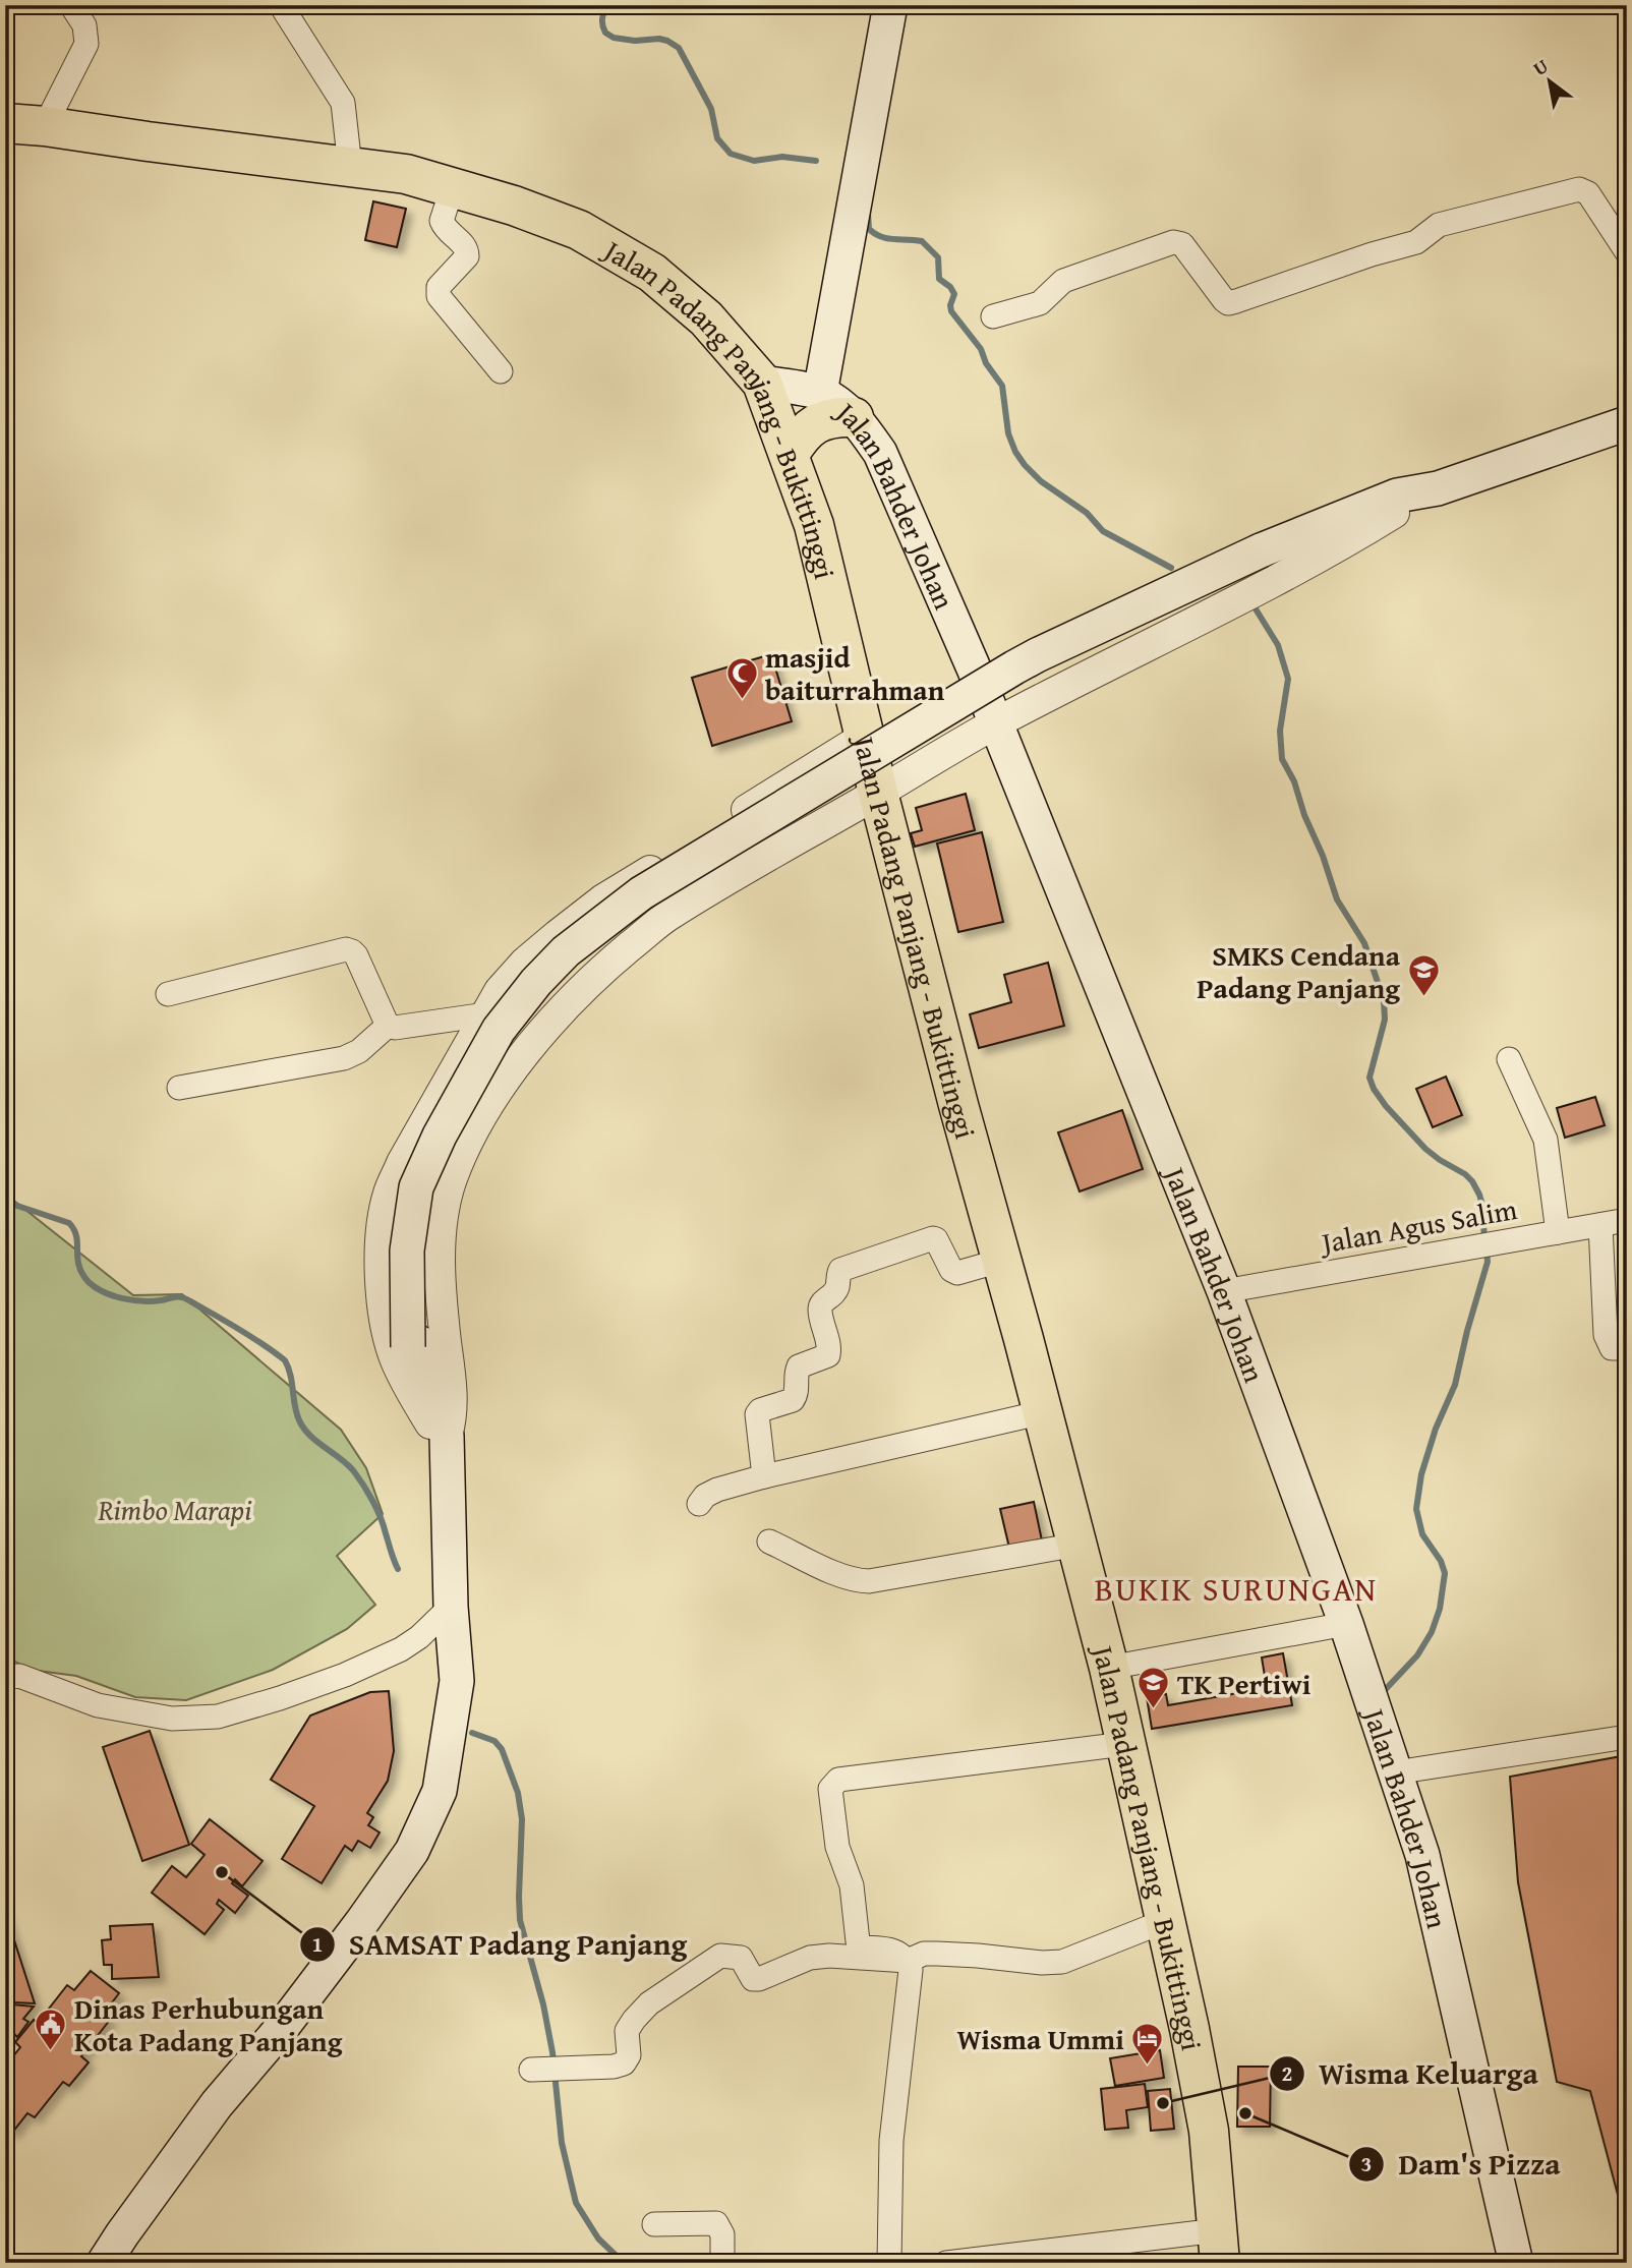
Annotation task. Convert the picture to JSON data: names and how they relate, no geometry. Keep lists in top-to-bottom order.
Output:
{
  "streets": {
    "highway": ["Jalan Padang Panjang - Bukittinggi"],
    "main road": ["Jalan Bahder Johan"],
    "street": ["Jalan Agus Salim"]
  },
  "crossings": [
    ["Jalan Padang Panjang - Bukittinggi", "Jalan Bahder Johan"],
    ["Jalan Bahder Johan", "Jalan Agus Salim"]
  ],
  "districts": ["BUKIK SURUNGAN"],
  "parks": ["Rimbo Marapi"],
  "places": {
    "mosque": ["masjid baiturrahman"],
    "school or university": ["SMKS Cendana Padang Panjang", "TK Pertiwi"],
    "other": ["SAMSAT Padang Panjang", "Wisma Keluarga", "Dam's Pizza"],
    "public building": ["Dinas Perhubungan Kota Padang Panjang"],
    "hotel": ["Wisma Ummi"]
  },
  "north": "top left"
}
